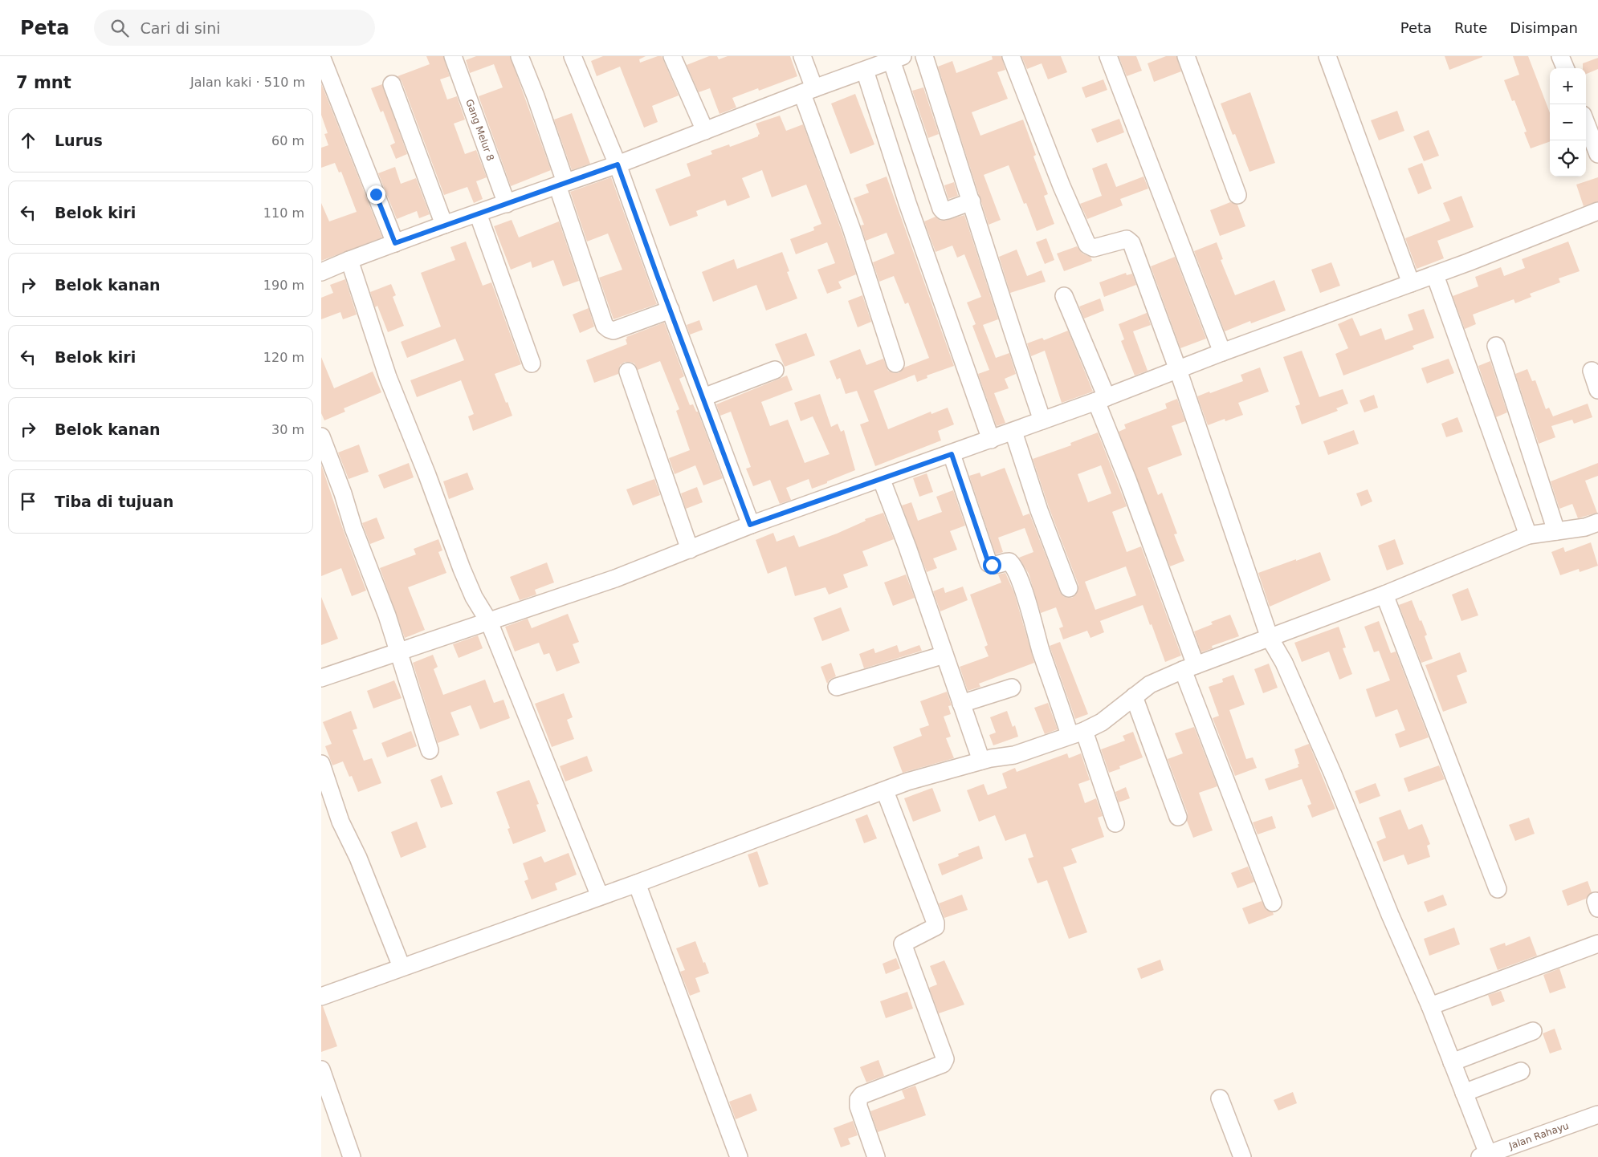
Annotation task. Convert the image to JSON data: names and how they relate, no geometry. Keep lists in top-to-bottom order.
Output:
{
  "streets": {
    "street": ["Gang Melur 8", "Jalan Rahayu"]
  },
  "page": {
    "header": "Peta",
    "search": "Cari di sini",
    "nav": ["Peta", "Rute", "Disimpan"],
    "heading": ["7 mnt", "Jalan kaki · 510 m"],
    "map_buttons": ["+", "−"],
    "list": [
      ["Lurus", "60 m"],
      ["Belok kiri", "110 m"],
      ["Belok kanan", "190 m"],
      ["Belok kiri", "120 m"],
      ["Belok kanan", "30 m"],
      "Tiba di tujuan"
    ]
  }
}
